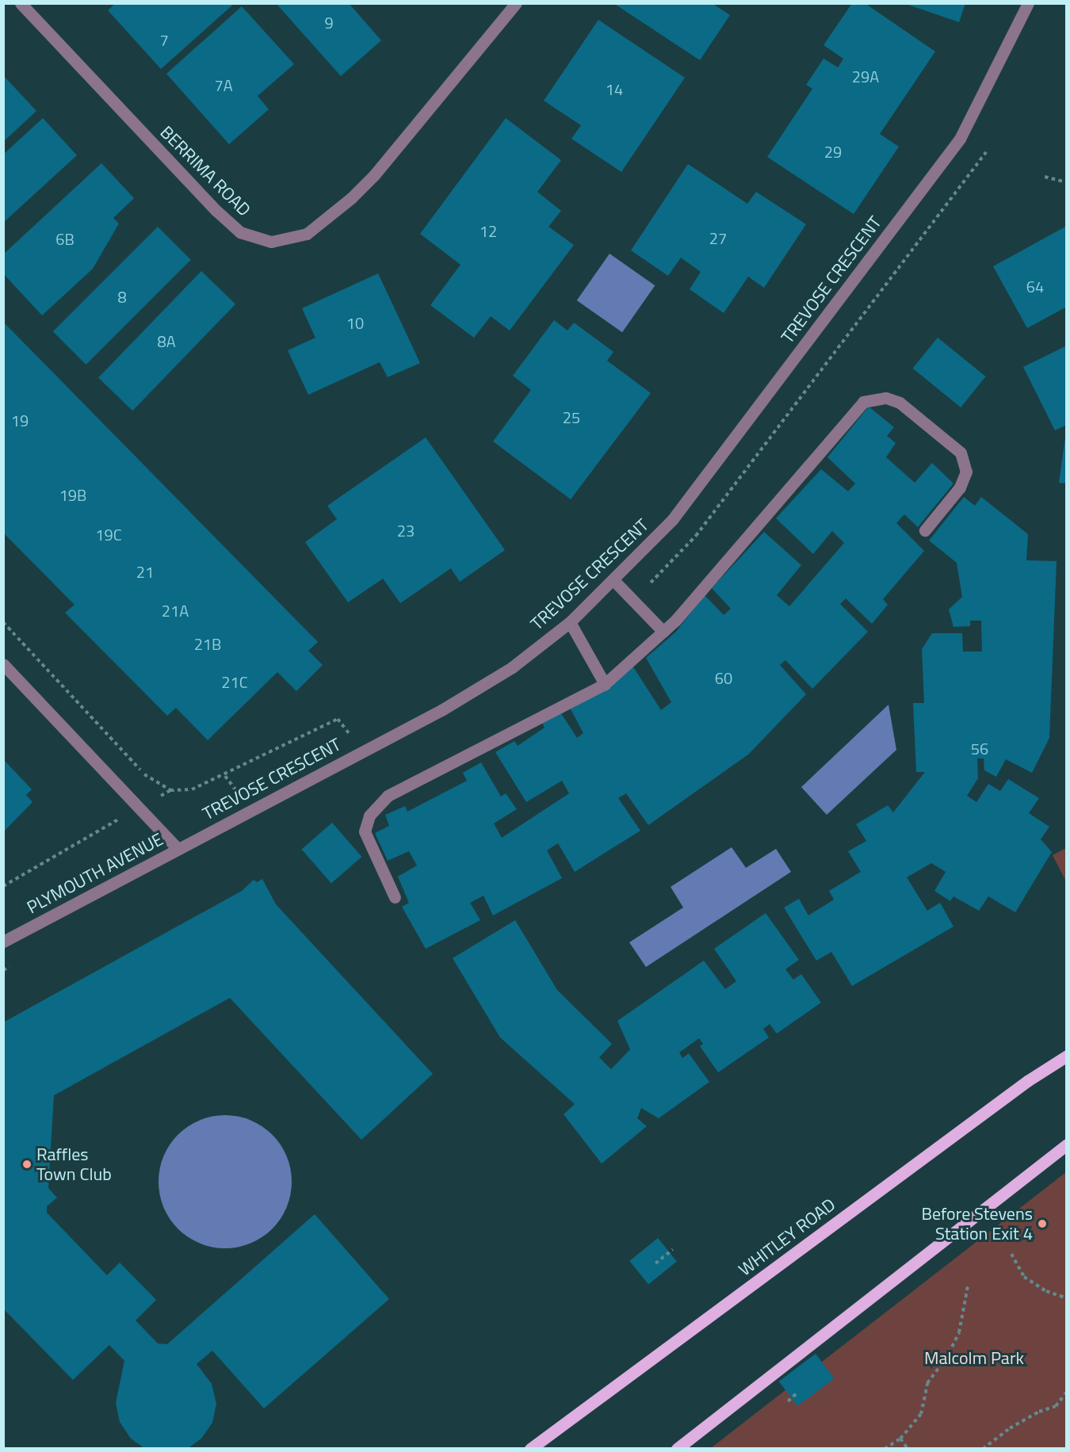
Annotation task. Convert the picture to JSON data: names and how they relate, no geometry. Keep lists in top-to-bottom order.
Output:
{
  "streets": {
    "main road": ["WHITLEY ROAD"],
    "street": ["BERRIMA ROAD", "TREVOSE CRESCENT", "PLYMOUTH AVENUE"]
  },
  "crossings": [
    ["TREVOSE CRESCENT", "PLYMOUTH AVENUE"]
  ],
  "parks": ["Malcolm Park"],
  "places": ["Raffles Town Club", "Before Stevens Station Exit 4"],
  "house_numbers": [
    "9",
    "7",
    "29A",
    "7A",
    "14",
    "29",
    "12",
    "27",
    "6B",
    "64",
    "8",
    "10",
    "8A",
    "25",
    "19",
    "19B",
    "23",
    "19C",
    "21",
    "21A",
    "21B",
    "60",
    "21C",
    "56"
  ]
}
